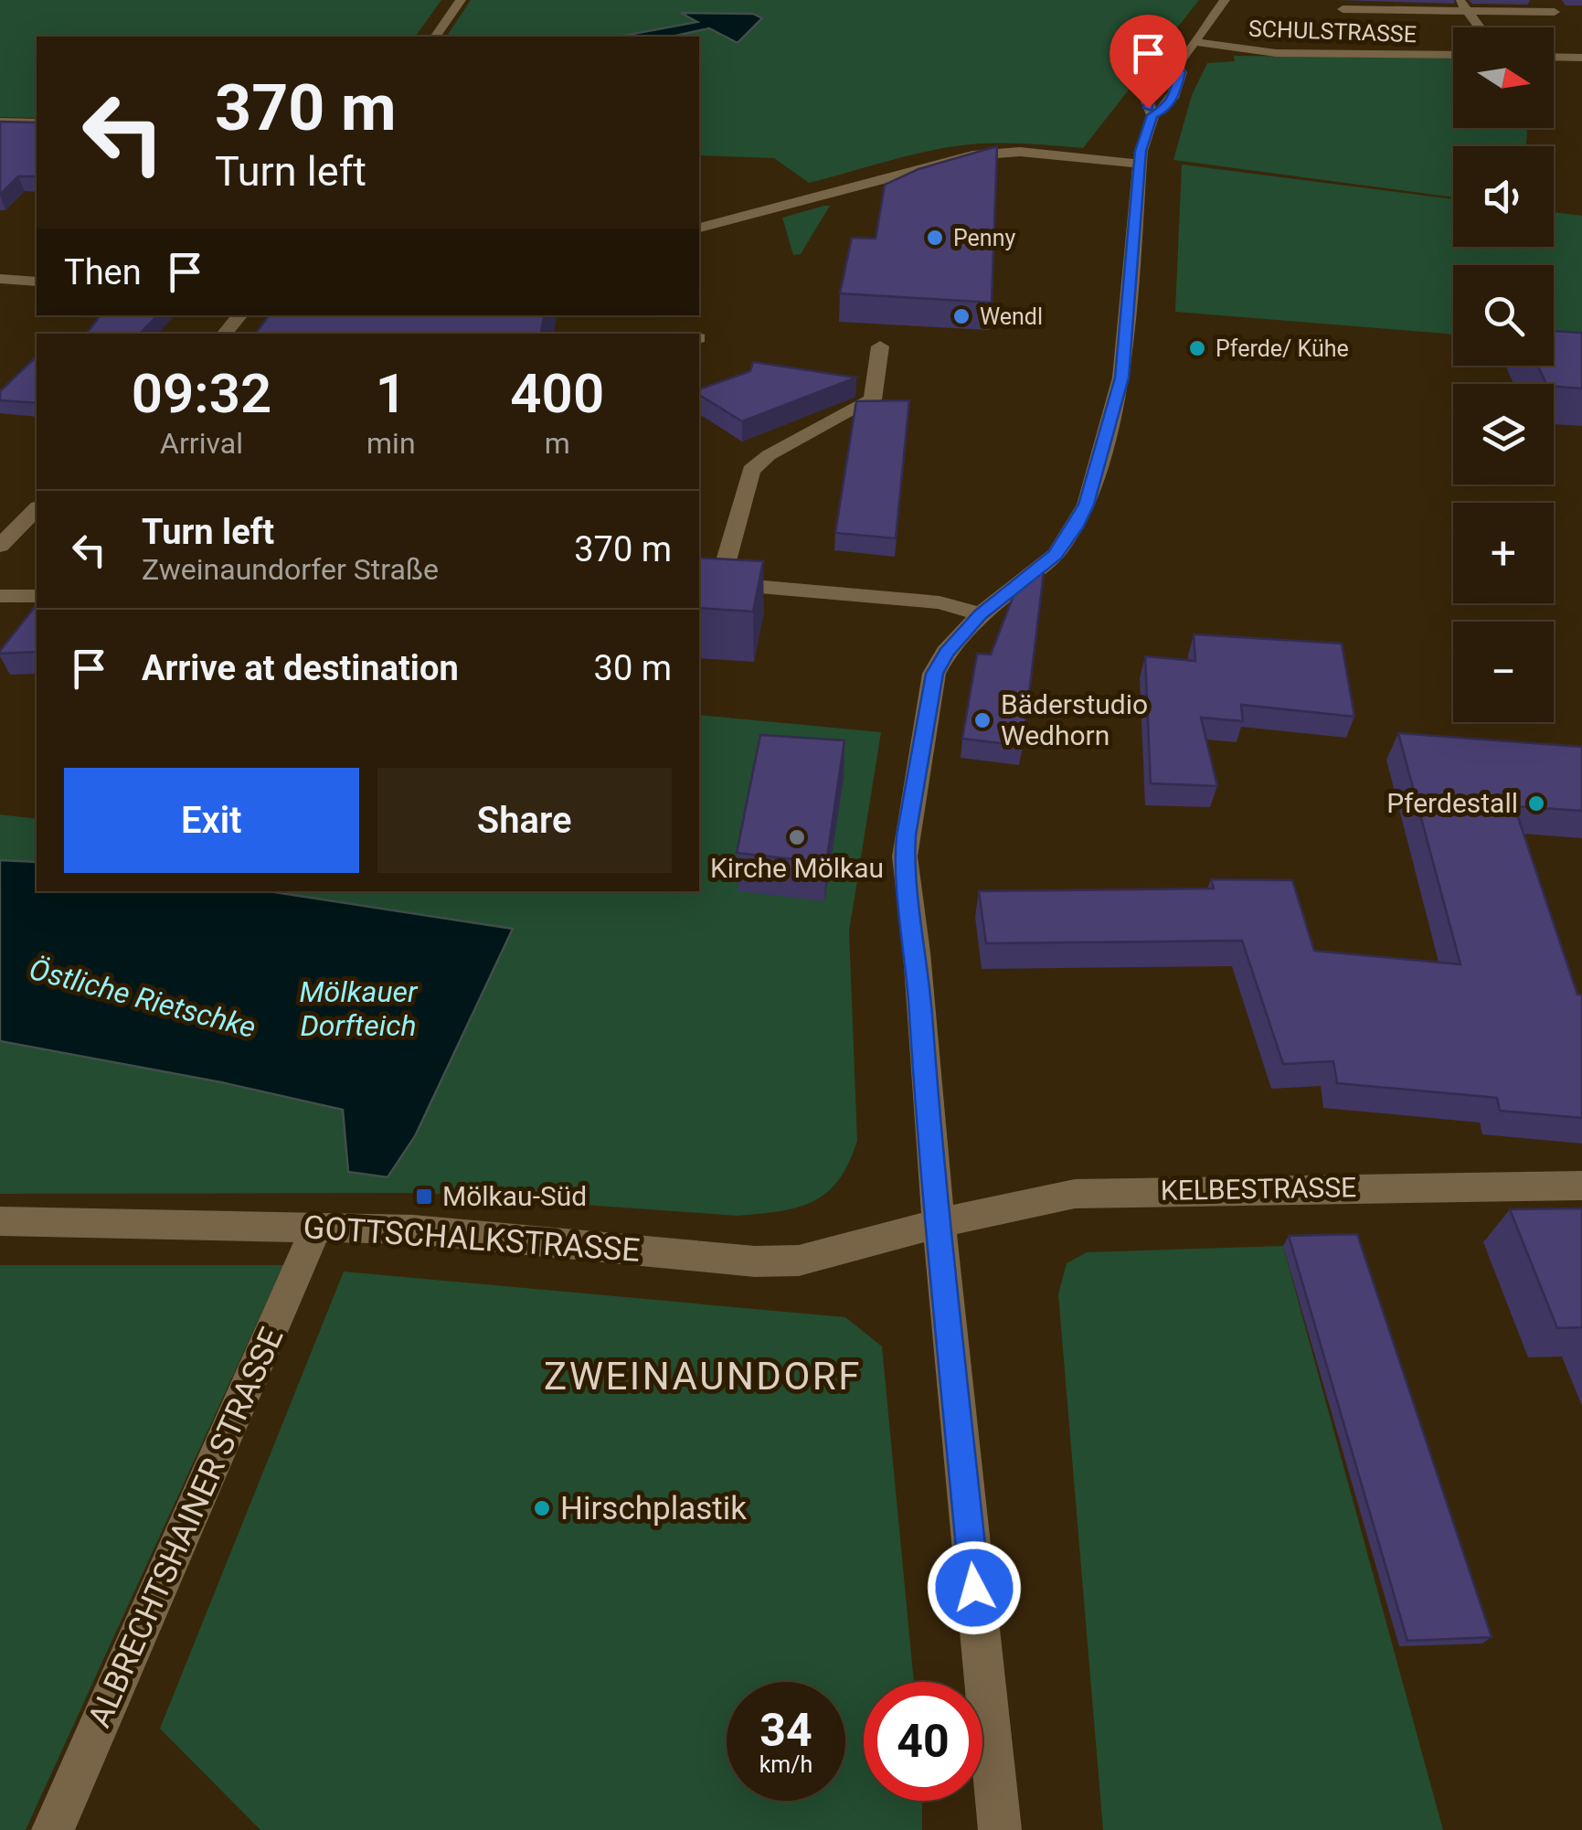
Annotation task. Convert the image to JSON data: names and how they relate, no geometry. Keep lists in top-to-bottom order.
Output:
{
  "streets": {
    "street": [
      "SCHULSTRASSE",
      "KELBESTRASSE",
      "GOTTSCHALKSTRASSE",
      "ALBRECHTSHAINER STRASSE"
    ]
  },
  "crossings": [
    ["KELBESTRASSE", "GOTTSCHALKSTRASSE"],
    ["GOTTSCHALKSTRASSE", "ALBRECHTSHAINER STRASSE"]
  ],
  "districts": ["ZWEINAUNDORF"],
  "water": ["Mölkauer Dorfteich", "Östliche Rietschke"],
  "places": {
    "other": [
      "Penny",
      "Wendl",
      "Pferde/ Kühe",
      "Bäderstudio Wedhorn",
      "Pferdestall",
      "Kirche Mölkau",
      "Hirschplastik"
    ],
    "transit": ["Mölkau-Süd"]
  },
  "north": "right",
  "page": {
    "map_buttons": ["+", "−"],
    "turn": ["370 m", "Turn left"],
    "then": "Then",
    "eta": [
      "09:32",
      "Arrival",
      "1",
      "min",
      "400",
      "m"
    ],
    "list": [
      {
        "name": "Turn left",
        "note": "Zweinaundorfer Straße",
        "value": "370 m"
      },
      {
        "name": "Arrive at destination",
        "value": "30 m"
      }
    ],
    "buttons": ["Exit", "Share"],
    "speed": "34 km/h",
    "limit": "40"
  }
}
